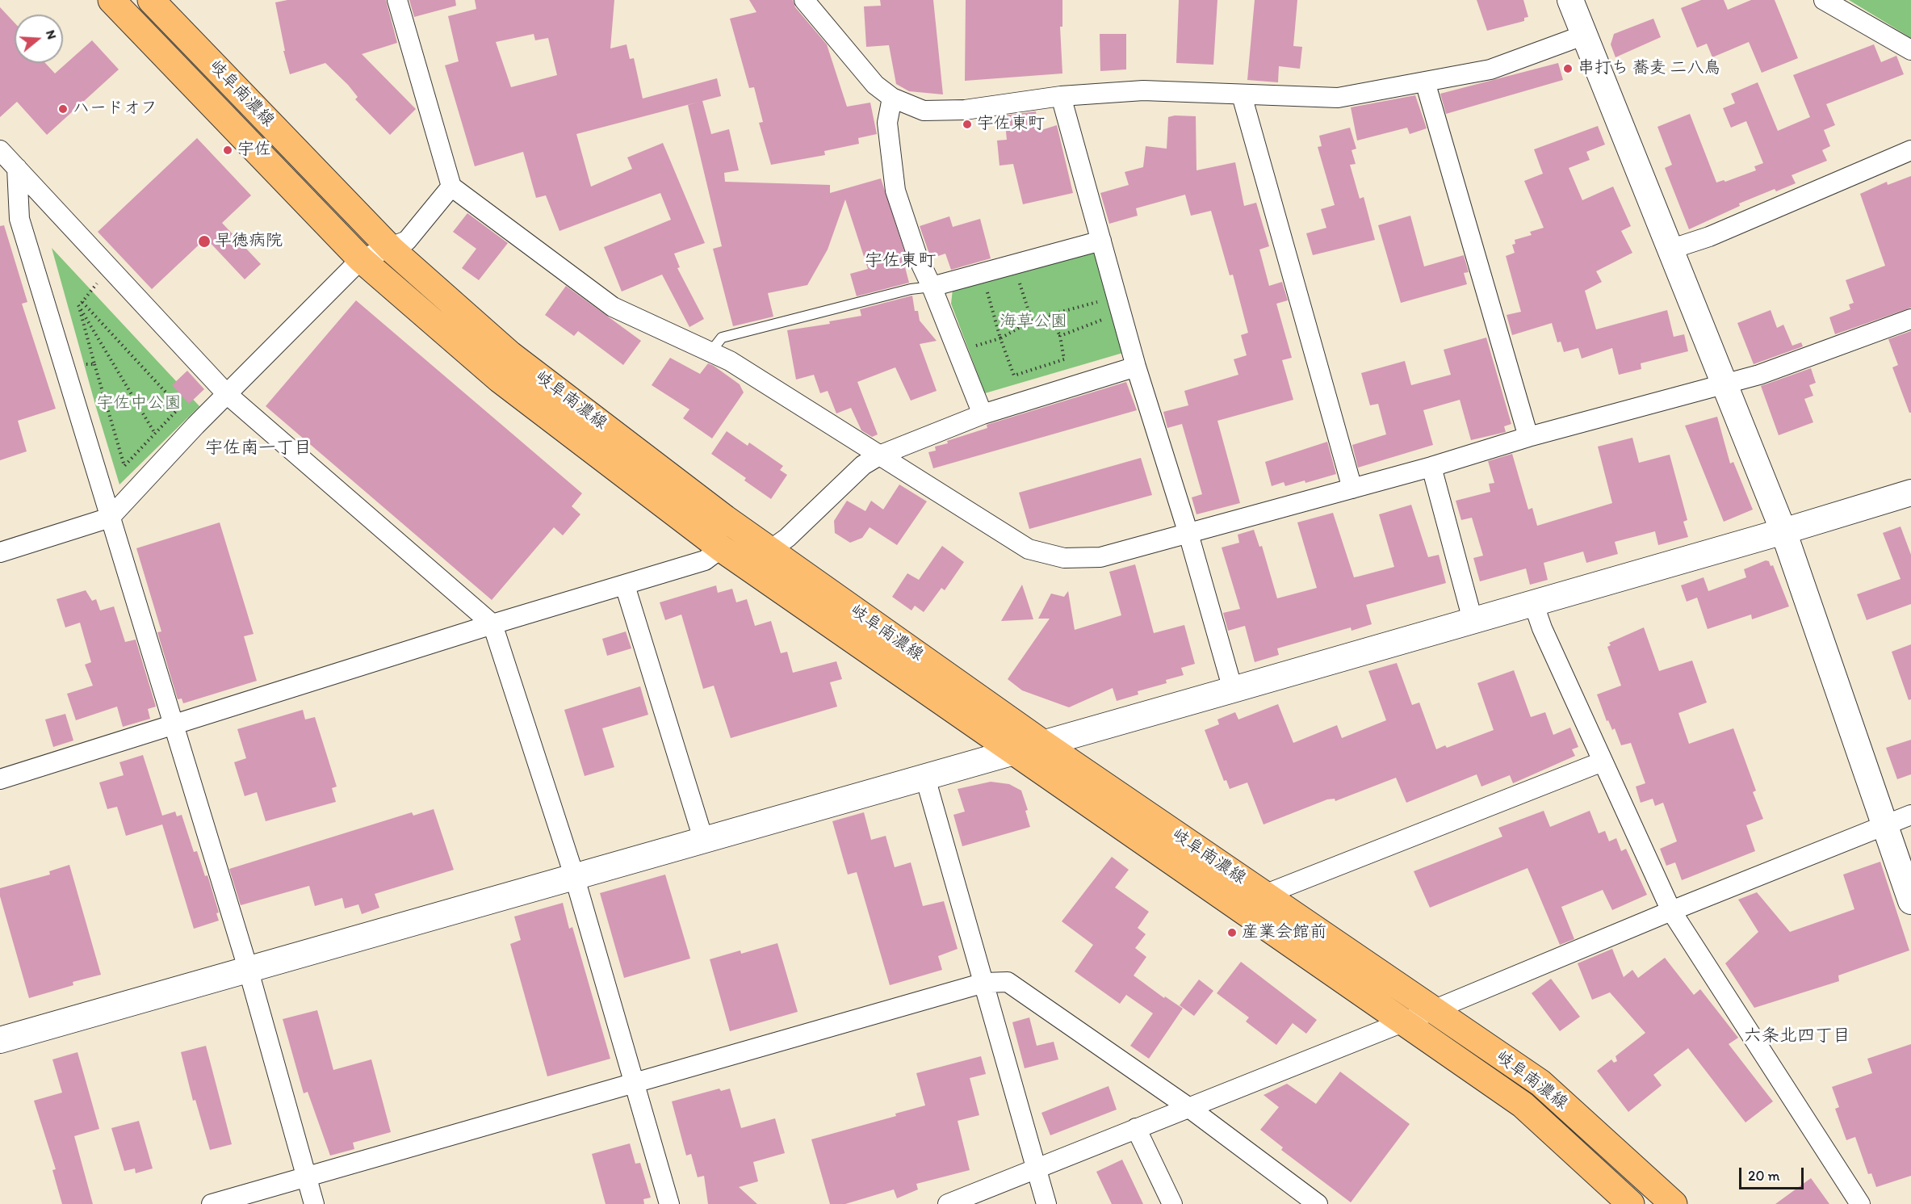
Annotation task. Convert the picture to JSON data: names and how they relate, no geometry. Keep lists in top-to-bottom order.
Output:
{
  "streets": {
    "main road": ["岐阜南濃線"]
  },
  "districts": ["宇佐東町", "宇佐南一丁目", "六条北四丁目"],
  "parks": ["海草公園", "宇佐中公園"],
  "places": [
    "串打ち 蕎麦 二八鳥",
    "ハードオフ",
    "宇佐東町",
    "宇佐",
    "早徳病院",
    "産業会館前"
  ],
  "scale_bar": "20 m",
  "north": "right"
}
